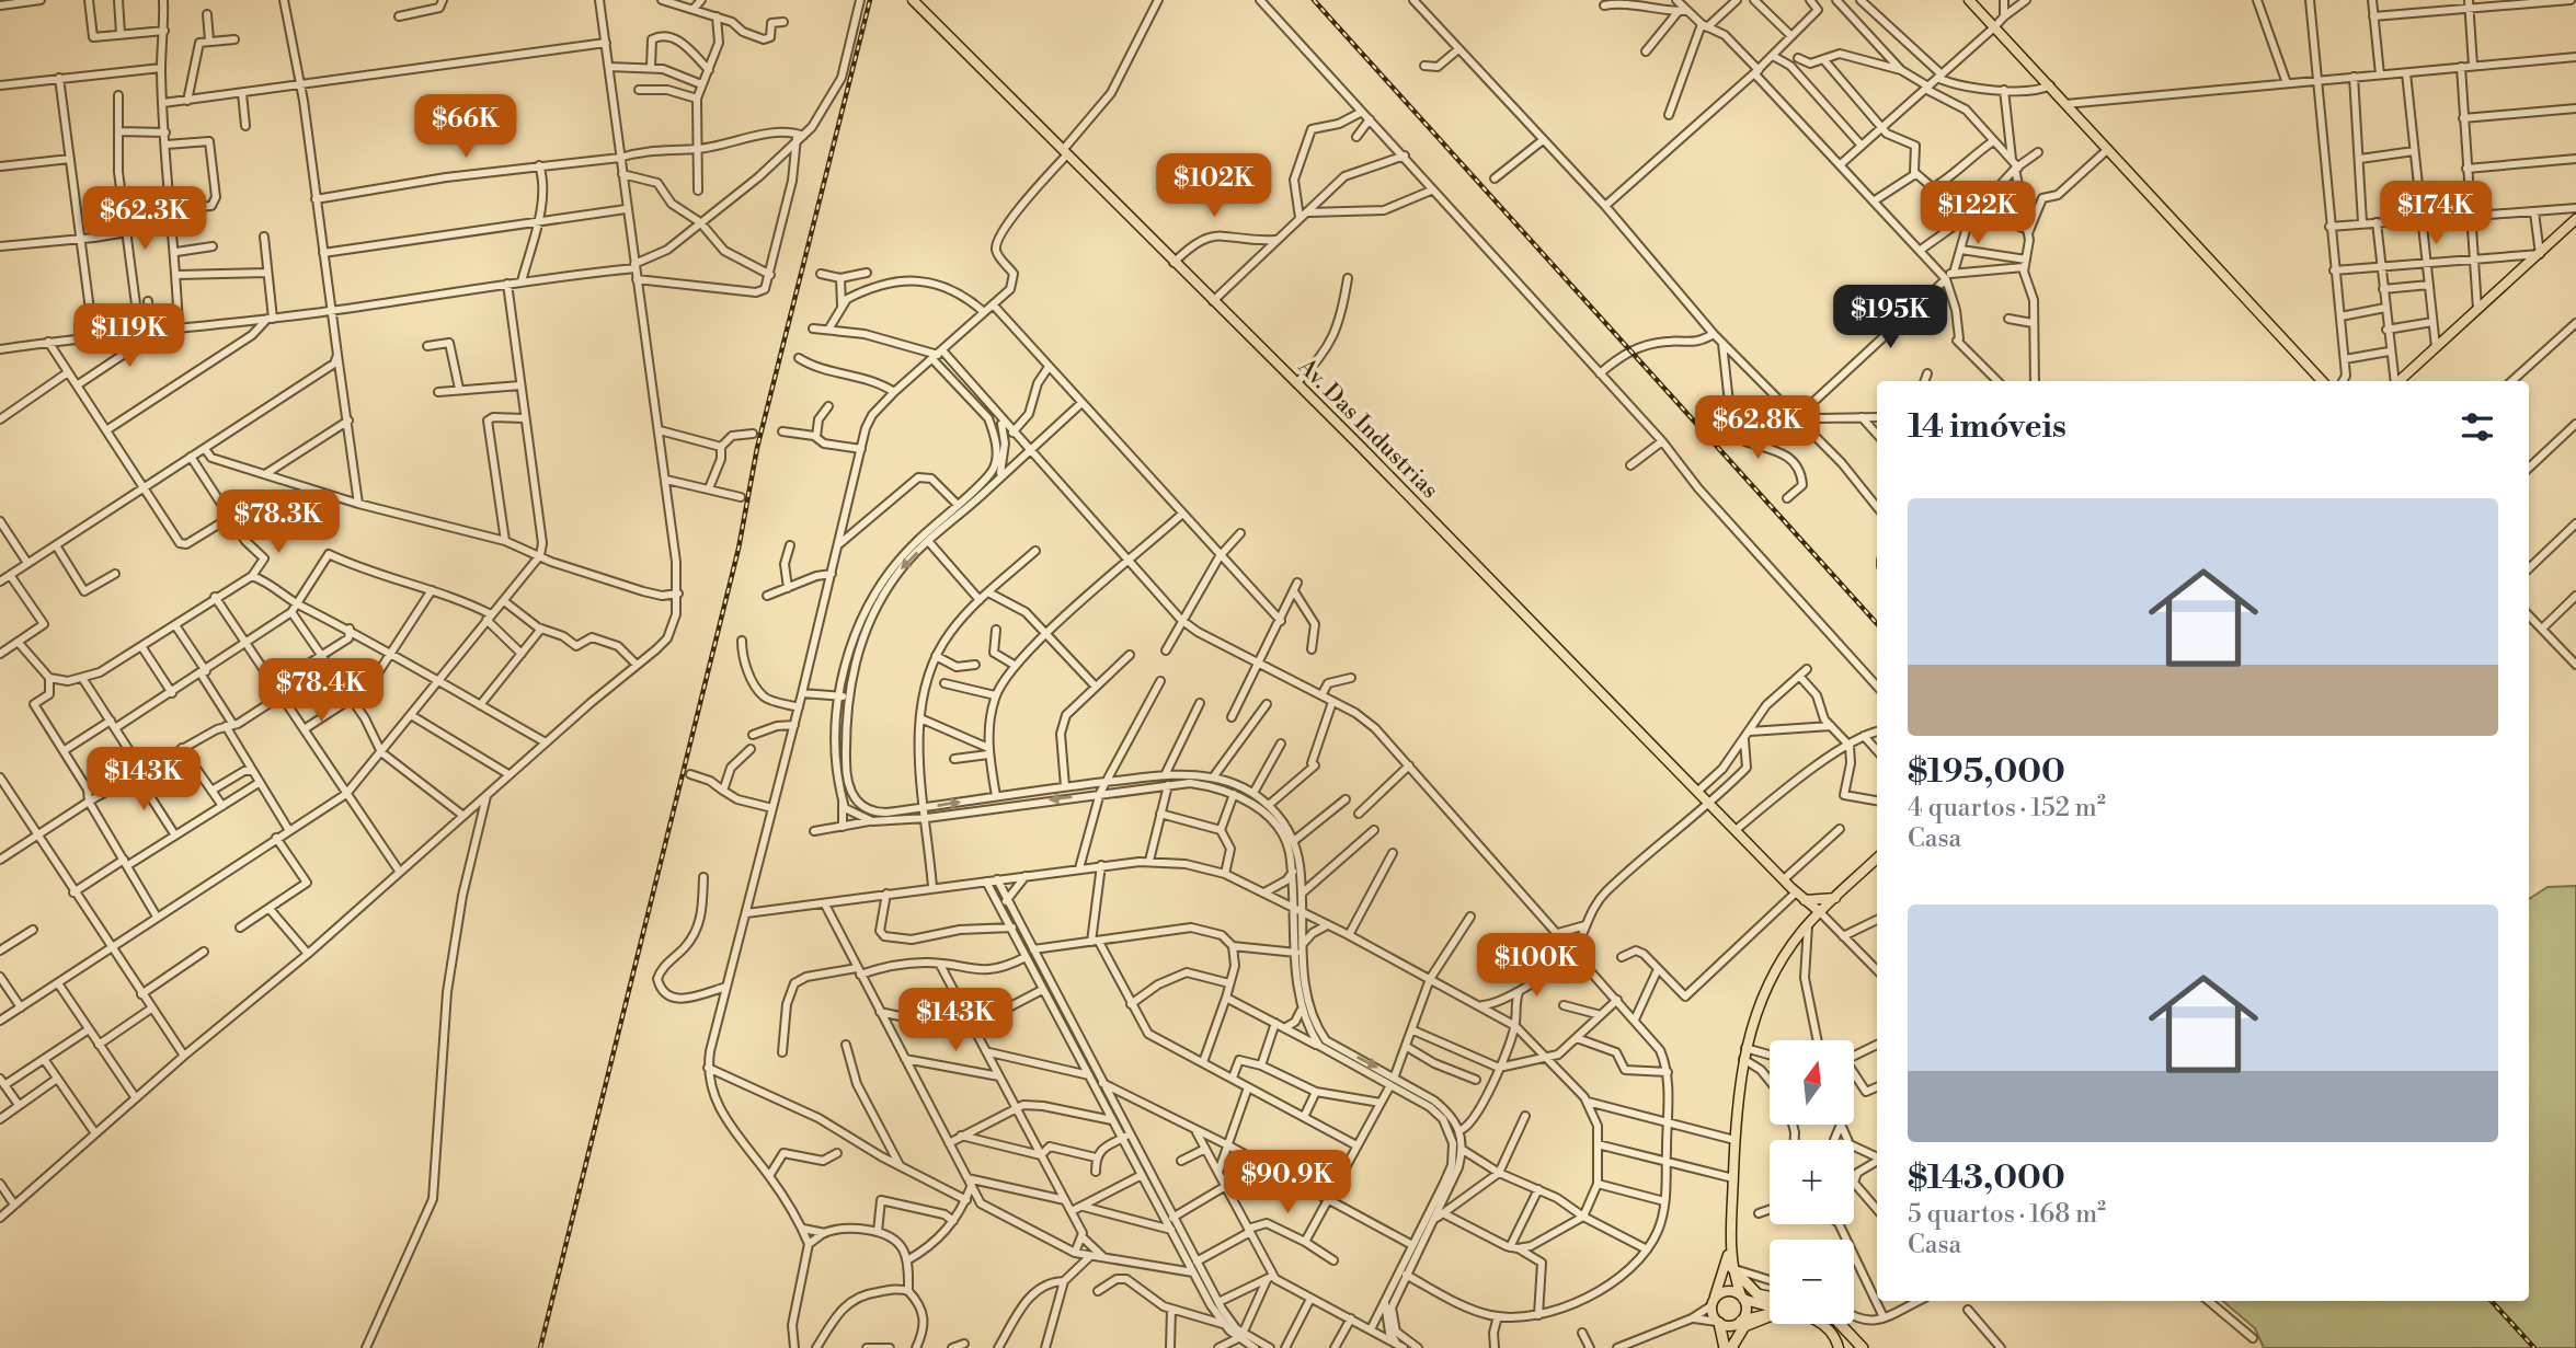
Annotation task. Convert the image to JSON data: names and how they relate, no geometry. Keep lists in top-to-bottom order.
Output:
{
  "streets": {
    "main road": ["Av. Das Industrias"]
  },
  "north": "top",
  "page": {
    "price": [
      "$66K",
      "$102K",
      "$122K",
      "$174K",
      "$62.3K",
      "$195K",
      "$119K",
      "$62.8K",
      "$78.3K",
      "$78.4K",
      "$143K",
      "$100K",
      "$143K",
      "$90.9K"
    ],
    "heading": "14 imóveis",
    "list": [
      {
        "name": "$195,000",
        "note": "4 quartos · 152 m² · Casa"
      },
      {
        "name": "$143,000",
        "note": "5 quartos · 168 m² · Casa"
      }
    ],
    "map_buttons": ["+", "−"]
  }
}
